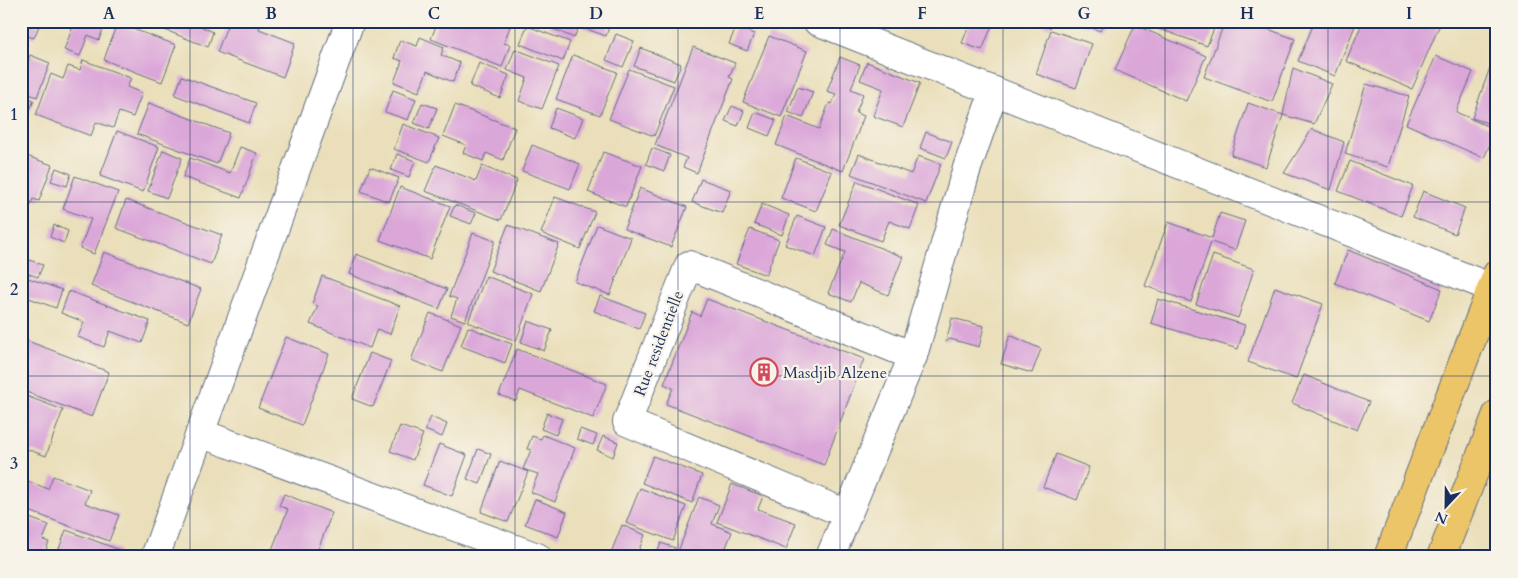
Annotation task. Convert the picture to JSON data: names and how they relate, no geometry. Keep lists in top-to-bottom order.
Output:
{
  "streets": {
    "street": ["Rue residentielle"]
  },
  "places": {
    "building": ["Masdjib Alzene"]
  },
  "north": "bottom",
  "grid": {
    "columns": [
      "A",
      "B",
      "C",
      "D",
      "E",
      "F",
      "G",
      "H",
      "I"
    ],
    "rows": ["1", "2", "3"]
  }
}
